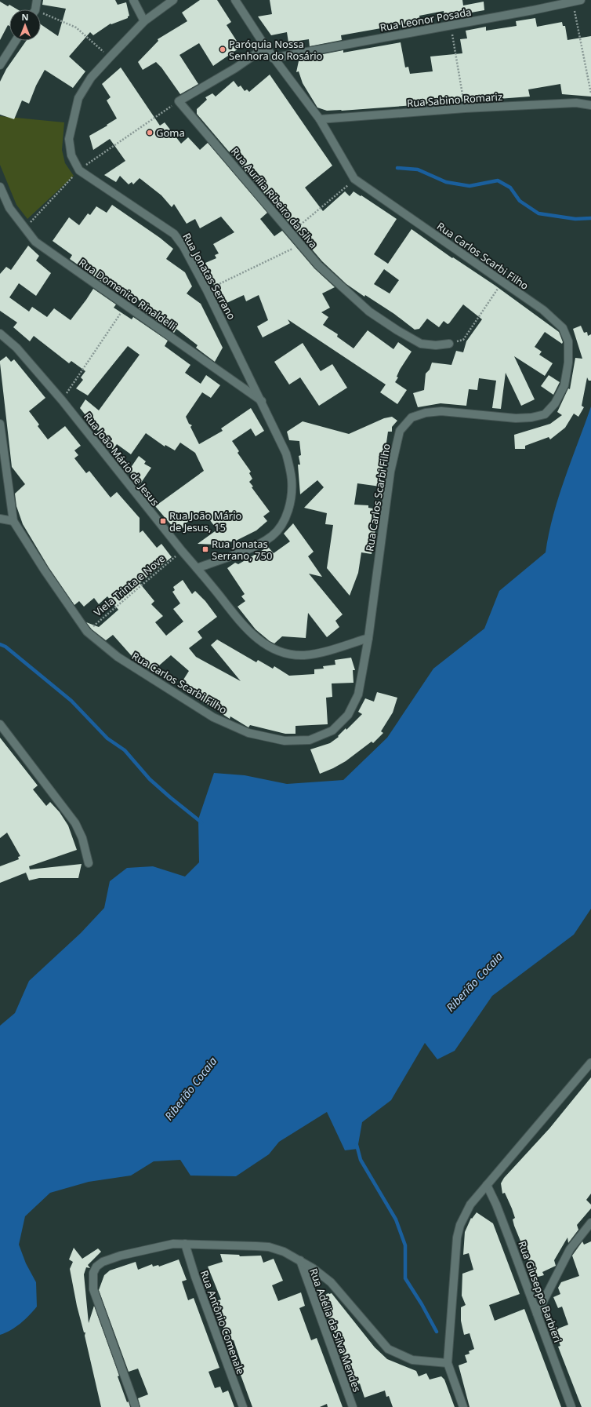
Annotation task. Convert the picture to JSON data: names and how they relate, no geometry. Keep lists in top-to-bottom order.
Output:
{
  "streets": {
    "street": [
      "Rua Leonor Posada",
      "Rua Sabino Romariz",
      "Rua Aurília Ribeiro da Silva",
      "Rua Carlos Scarbi Filho",
      "Rua Jonatas Serrano",
      "Rua Domenico Rinaldelli",
      "Rua João Mário de Jesus",
      "Rua Giuseppe Barbieri",
      "Rua Antônio Comenale",
      "Rua Adélia da Silva Mendes"
    ],
    "path": ["Viela Trinta e Nove"]
  },
  "crossings": [
    ["Rua Leonor Posada", "Rua Carlos Scarbi Filho"],
    ["Rua Sabino Romariz", "Rua Carlos Scarbi Filho"],
    ["Rua Carlos Scarbi Filho", "Rua João Mário de Jesus"],
    ["Rua Carlos Scarbi Filho", "Viela Trinta e Nove"],
    ["Rua Jonatas Serrano", "Rua Domenico Rinaldelli"],
    ["Rua Jonatas Serrano", "Rua João Mário de Jesus"],
    ["Rua João Mário de Jesus", "Viela Trinta e Nove"]
  ],
  "water": ["Riberião Cocaia"],
  "places": {
    "other": ["Paróquia Nossa Senhora do Rosário", "Goma"],
    "transit": ["Rua João Mário de Jesus, 15", "Rua Jonatas Serrano, 750"]
  },
  "north": "top"
}
